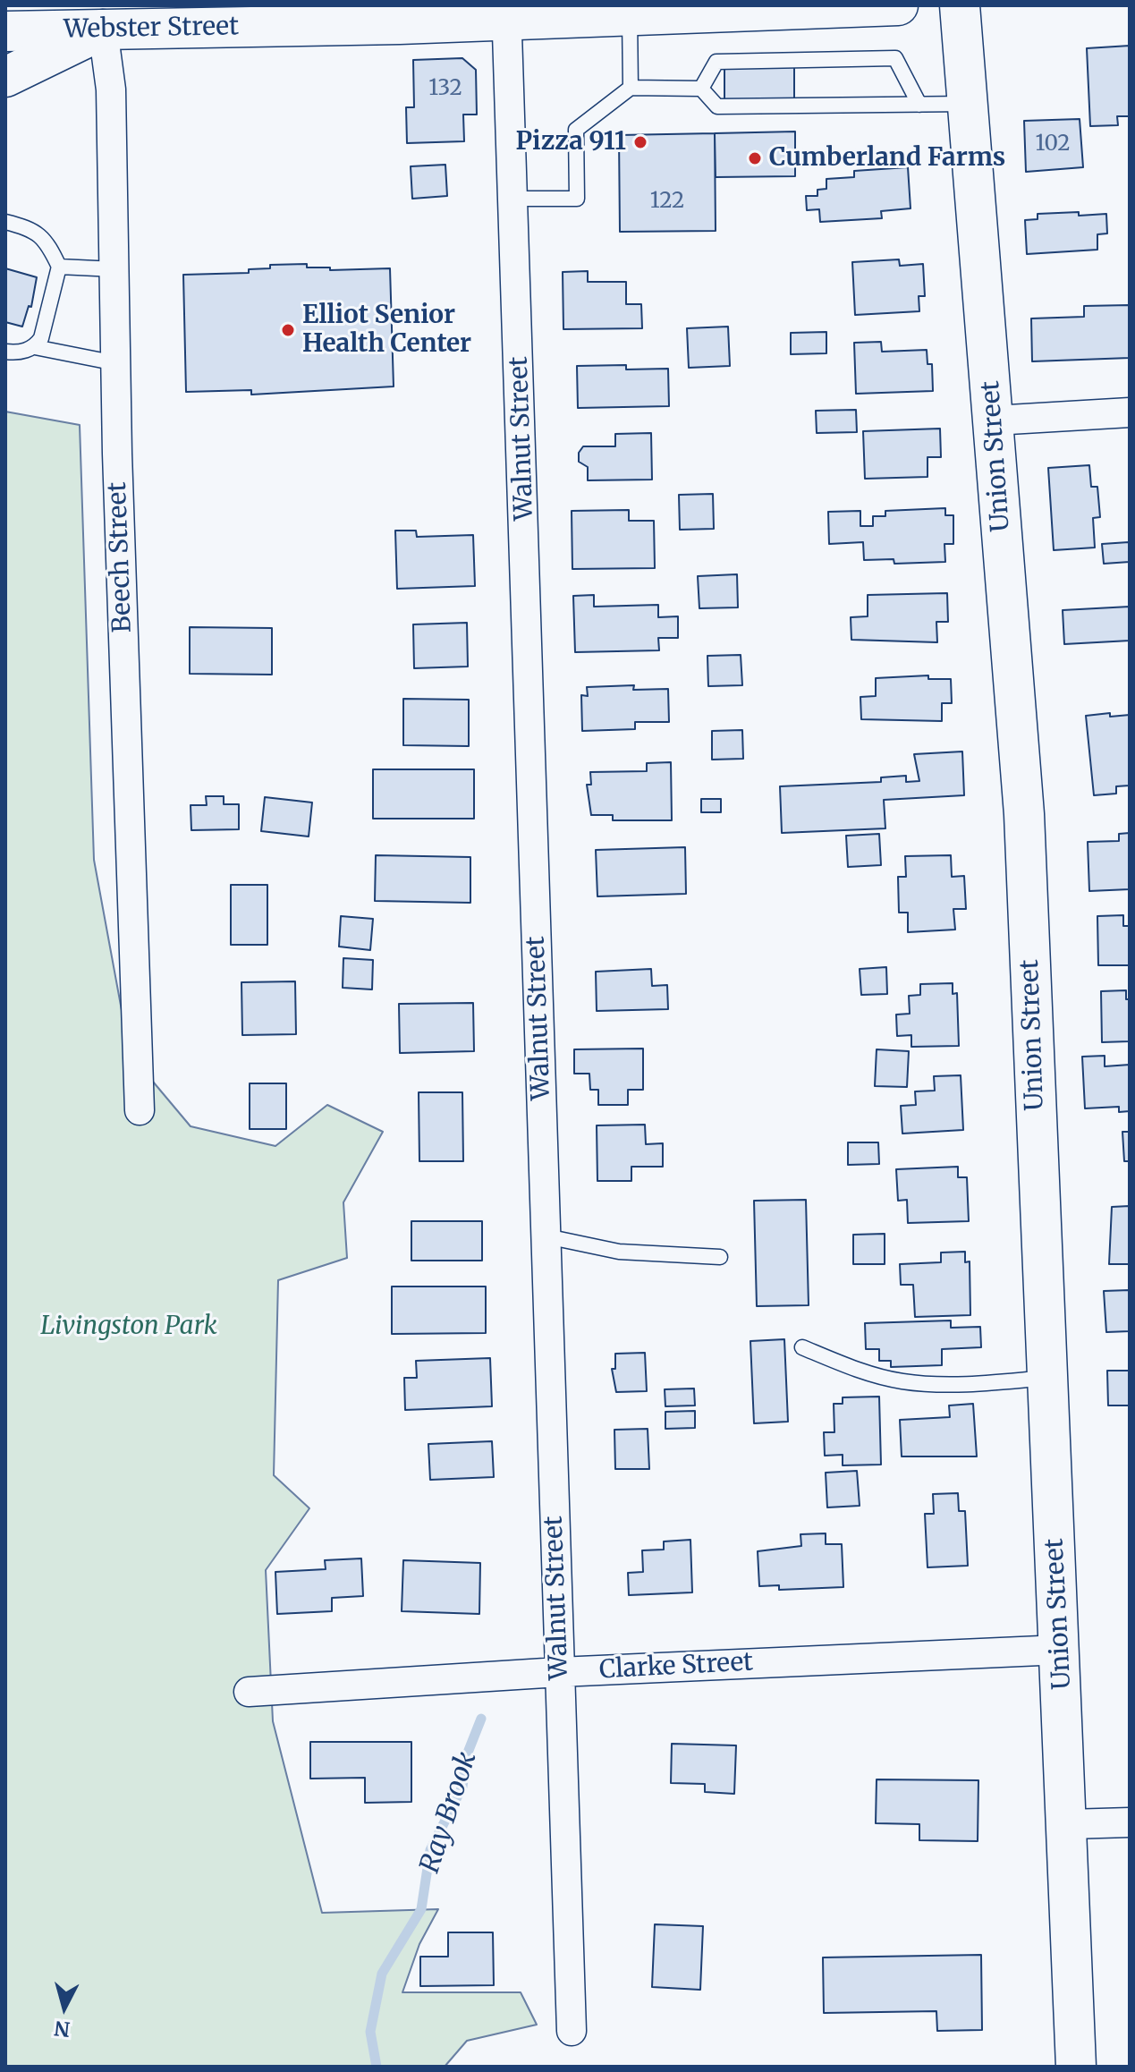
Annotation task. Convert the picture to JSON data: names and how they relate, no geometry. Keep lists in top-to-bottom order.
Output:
{
  "streets": {
    "street": [
      "Webster Street",
      "Walnut Street",
      "Union Street",
      "Beech Street",
      "Clarke Street"
    ]
  },
  "crossings": [
    ["Webster Street", "Walnut Street"],
    ["Webster Street", "Beech Street"],
    ["Walnut Street", "Clarke Street"],
    ["Union Street", "Clarke Street"]
  ],
  "water": ["Ray Brook"],
  "parks": ["Livingston Park"],
  "places": ["Pizza 911", "Cumberland Farms", "Elliot Senior Health Center"],
  "house_numbers": ["132", "102", "122"],
  "north": "bottom"
}
